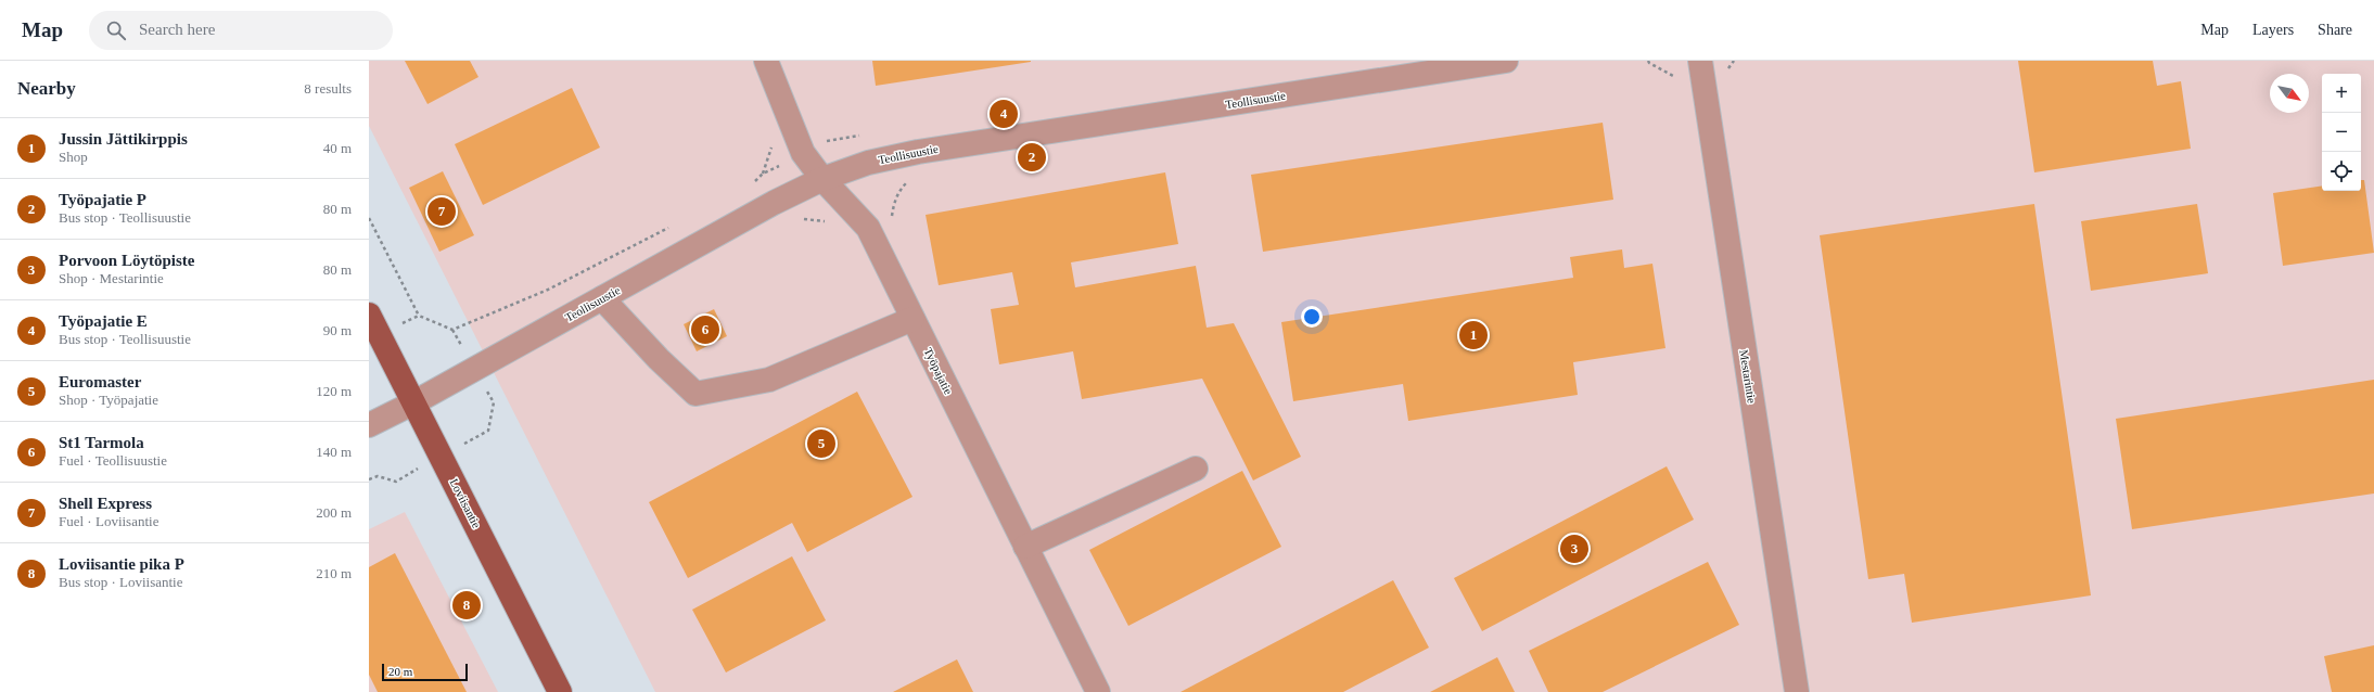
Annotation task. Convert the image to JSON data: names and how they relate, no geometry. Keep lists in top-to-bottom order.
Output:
{
  "streets": {
    "main road": ["Loviisantie"],
    "street": ["Teollisuustie", "Työpajatie", "Mestarintie"]
  },
  "crossings": [
    ["Teollisuustie", "Työpajatie"],
    ["Teollisuustie", "Loviisantie"]
  ],
  "scale_bar": "20 m",
  "north": "bottom right",
  "page": {
    "header": "Map",
    "search": "Search here",
    "nav": ["Map", "Layers", "Share"],
    "heading": ["Nearby", "8 results"],
    "map_buttons": ["+", "−"],
    "pins": [
      "4",
      "2",
      "7",
      "6",
      "1",
      "5",
      "3",
      "8"
    ],
    "list": [
      {
        "mark": "1",
        "name": "Jussin Jättikirppis",
        "note": "Shop",
        "value": "40 m"
      },
      {
        "mark": "2",
        "name": "Työpajatie P",
        "note": "Bus stop · Teollisuustie",
        "value": "80 m"
      },
      {
        "mark": "3",
        "name": "Porvoon Löytöpiste",
        "note": "Shop · Mestarintie",
        "value": "80 m"
      },
      {
        "mark": "4",
        "name": "Työpajatie E",
        "note": "Bus stop · Teollisuustie",
        "value": "90 m"
      },
      {
        "mark": "5",
        "name": "Euromaster",
        "note": "Shop · Työpajatie",
        "value": "120 m"
      },
      {
        "mark": "6",
        "name": "St1 Tarmola",
        "note": "Fuel · Teollisuustie",
        "value": "140 m"
      },
      {
        "mark": "7",
        "name": "Shell Express",
        "note": "Fuel · Loviisantie",
        "value": "200 m"
      },
      {
        "mark": "8",
        "name": "Loviisantie pika P",
        "note": "Bus stop · Loviisantie",
        "value": "210 m"
      }
    ],
    "scale": "20 m"
  }
}
